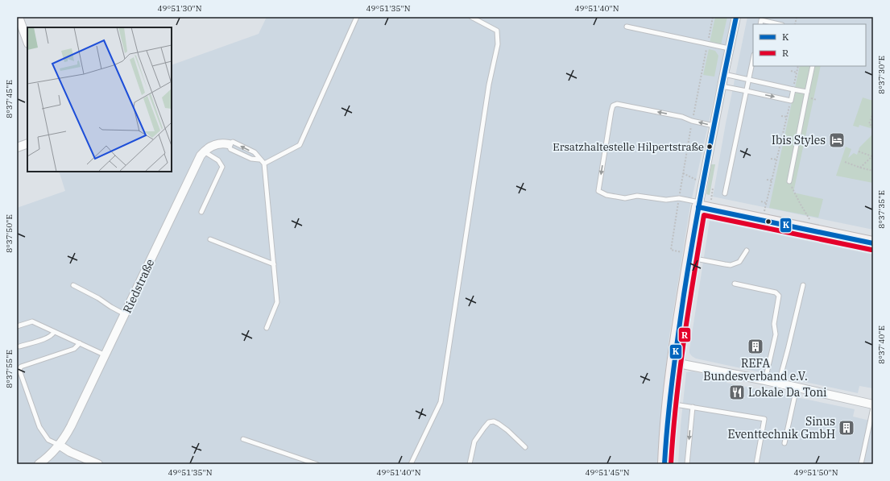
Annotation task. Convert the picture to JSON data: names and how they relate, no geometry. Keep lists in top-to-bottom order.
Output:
{
  "streets": {
    "street": ["Riedstraße"]
  },
  "places": {
    "hotel": ["Ibis Styles"],
    "other": ["Ersatzhaltestelle Hilpertstraße"],
    "building": ["REFA Bundesverband e.V.", "Sinus Eventtechnik GmbH"],
    "restaurant": ["Lokale Da Toni"]
  },
  "lines": ["transit line K", "transit line R"],
  "legend": ["K", "R"],
  "coordinates": [
    "49°51'30\"N",
    "49°51'35\"N",
    "49°51'40\"N",
    "8°37'30\"E",
    "8°37'45\"E",
    "8°37'35\"E",
    "8°37'50\"E",
    "8°37'40\"E",
    "8°37'55\"E",
    "49°51'45\"N",
    "49°51'50\"N"
  ]
}
